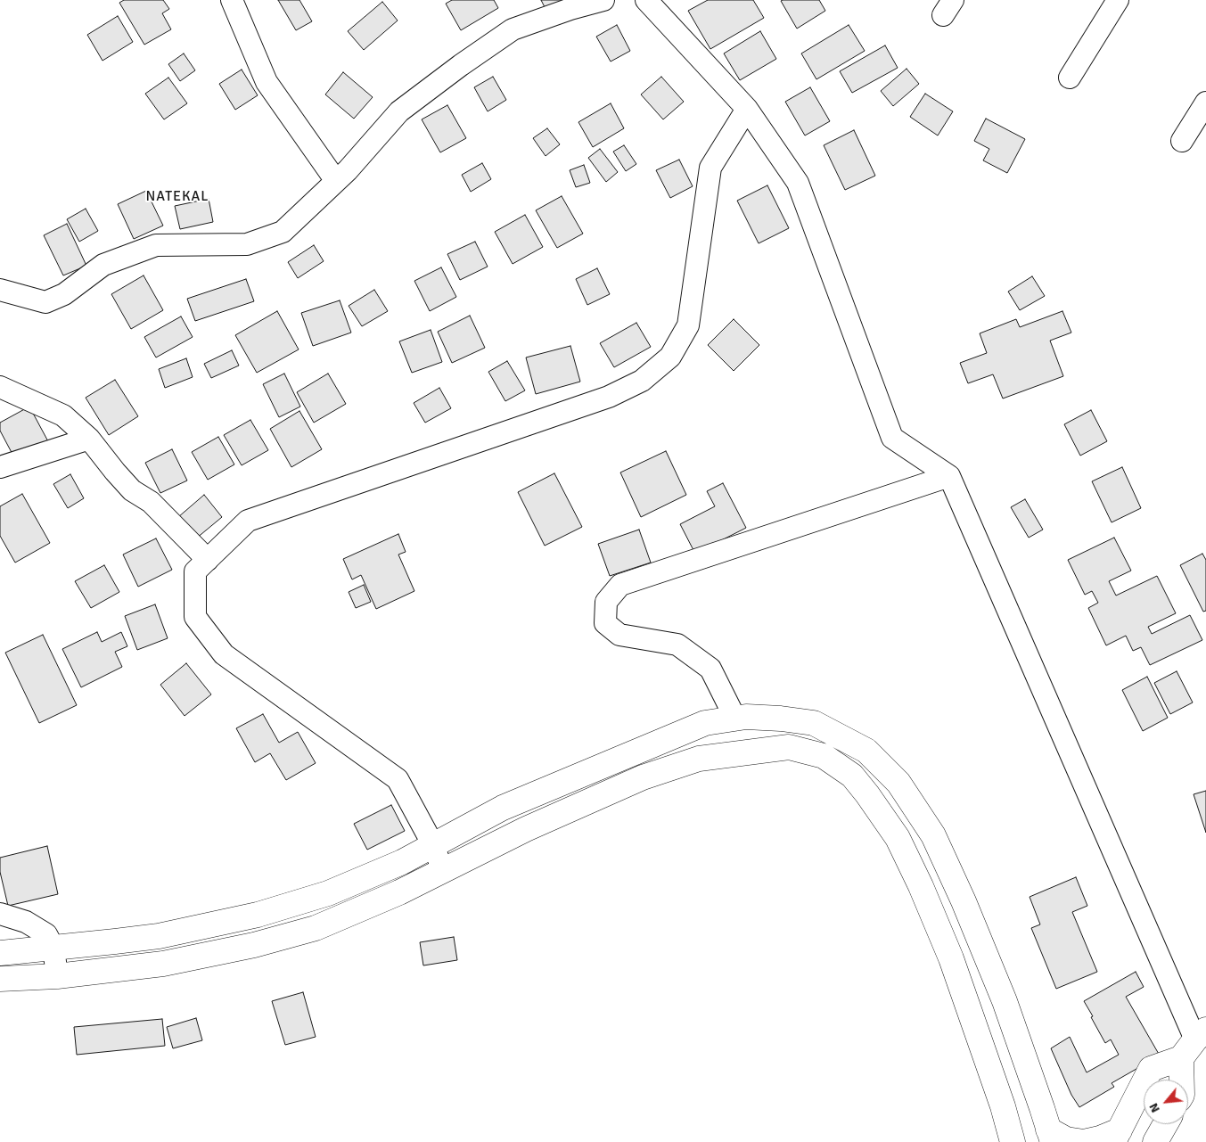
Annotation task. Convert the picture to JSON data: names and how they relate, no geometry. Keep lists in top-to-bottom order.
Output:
{
  "districts": ["NATEKAL"],
  "north": "bottom left"
}
